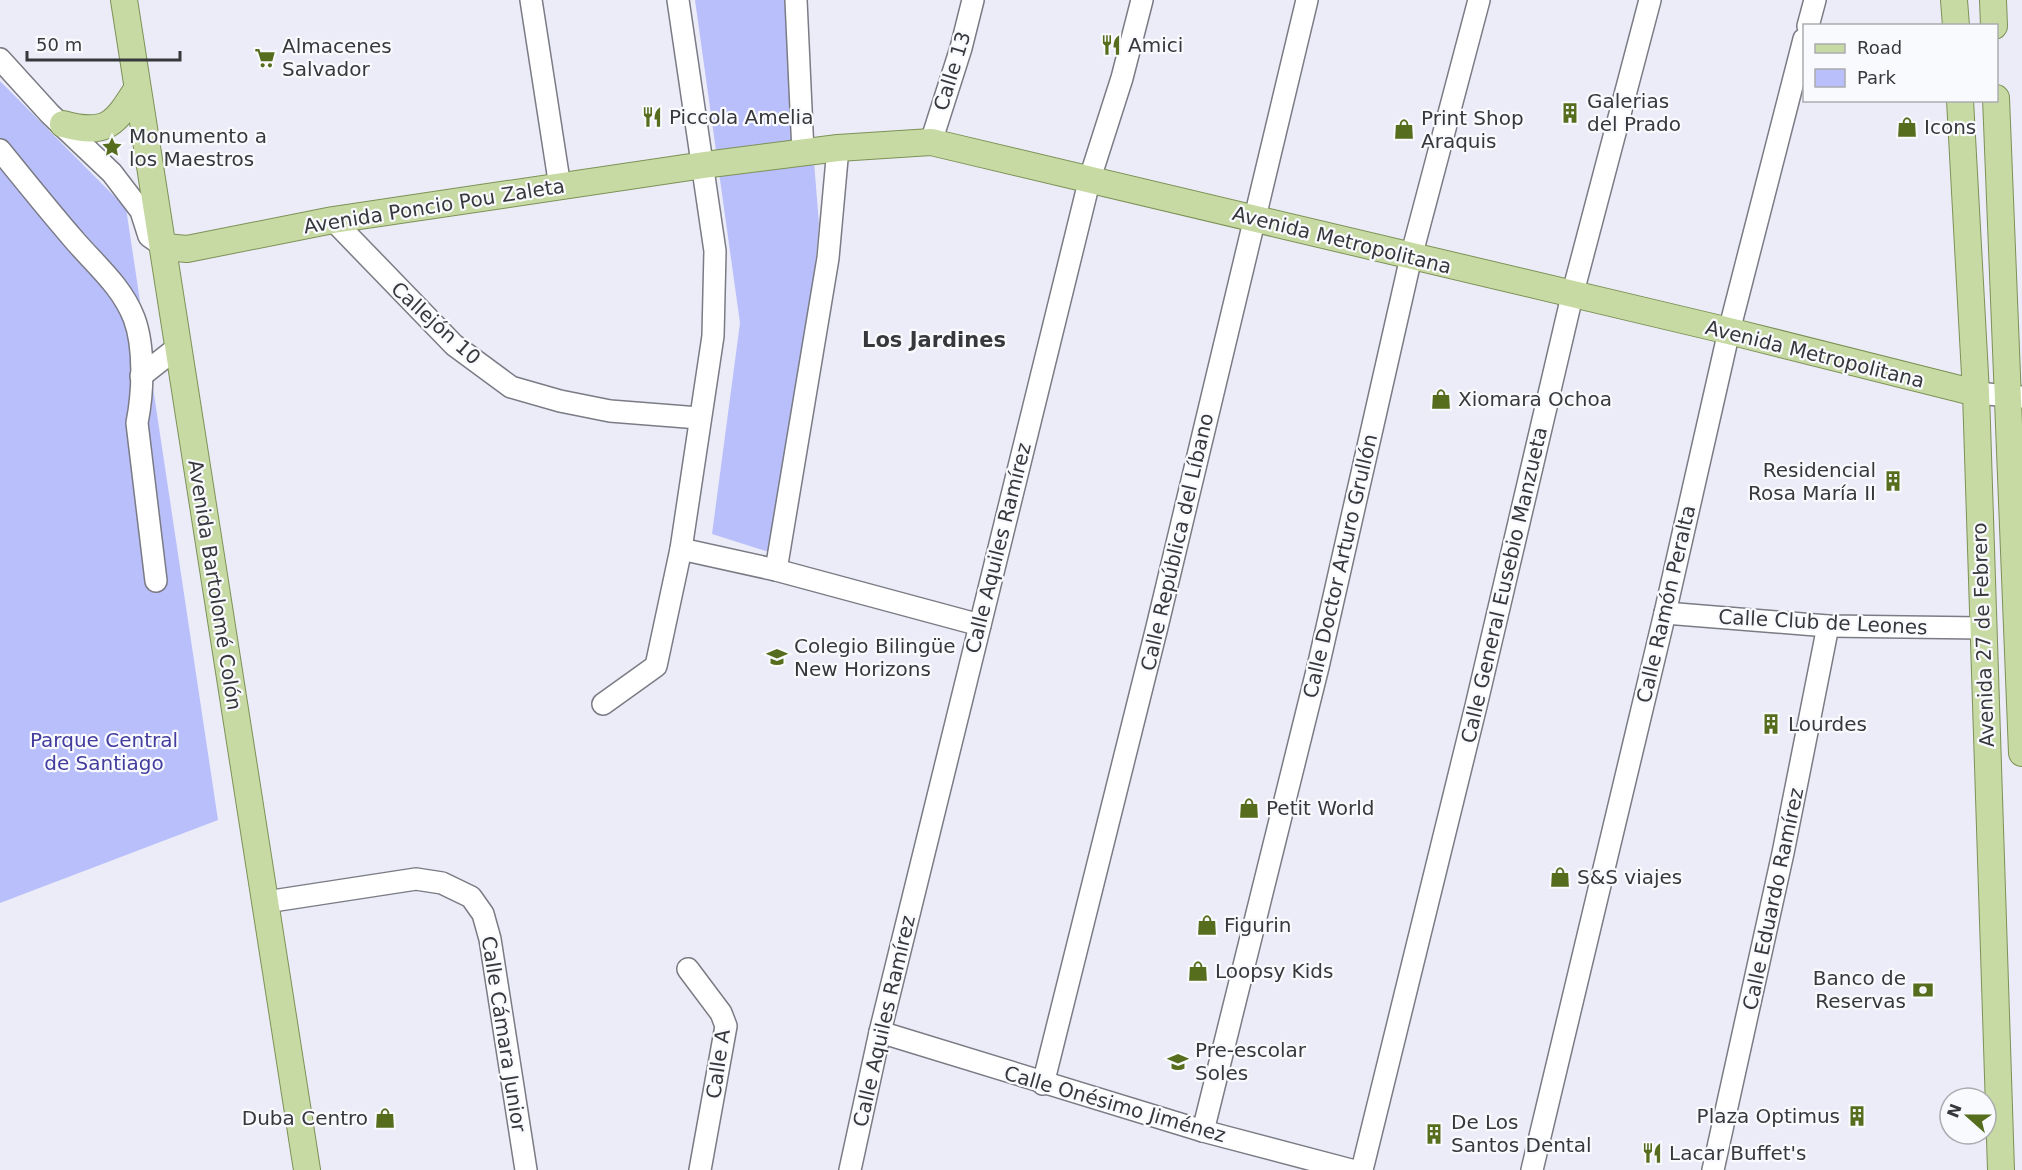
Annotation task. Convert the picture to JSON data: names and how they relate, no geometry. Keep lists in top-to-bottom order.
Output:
{
  "streets": {
    "main road": [
      "Avenida Poncio Pou Zaleta",
      "Avenida Metropolitana",
      "Avenida Bartolomé Colón",
      "Avenida 27 de Febrero"
    ],
    "street": [
      "Calle 13",
      "Callejón 10",
      "Calle República del Líbano",
      "Calle Aquiles Ramírez",
      "Calle Doctor Arturo Grullón",
      "Calle General Eusebio Manzueta",
      "Calle Ramón Peralta",
      "Calle Club de Leones",
      "Calle Eduardo Ramírez",
      "Calle Cámara Junior",
      "Calle A",
      "Calle Onésimo Jiménez"
    ]
  },
  "crossings": [
    ["Calle 13", "Avenida Metropolitana"],
    ["Avenida Poncio Pou Zaleta", "Avenida Metropolitana"],
    ["Avenida Poncio Pou Zaleta", "Callejón 10"],
    ["Avenida Poncio Pou Zaleta", "Avenida Bartolomé Colón"],
    ["Avenida Metropolitana", "Calle República del Líbano"],
    ["Avenida Metropolitana", "Calle Aquiles Ramírez"],
    ["Avenida Metropolitana", "Calle Doctor Arturo Grullón"],
    ["Avenida Metropolitana", "Calle General Eusebio Manzueta"],
    ["Avenida Metropolitana", "Calle Ramón Peralta"],
    ["Avenida Metropolitana", "Avenida 27 de Febrero"],
    ["Calle República del Líbano", "Calle Onésimo Jiménez"],
    ["Calle Aquiles Ramírez", "Calle Onésimo Jiménez"],
    ["Calle Doctor Arturo Grullón", "Calle Onésimo Jiménez"],
    ["Avenida Bartolomé Colón", "Calle Cámara Junior"],
    ["Calle Ramón Peralta", "Calle Club de Leones"],
    ["Calle Club de Leones", "Avenida 27 de Febrero"],
    ["Calle Club de Leones", "Calle Eduardo Ramírez"]
  ],
  "districts": ["Los Jardines"],
  "parks": ["Parque Central de Santiago"],
  "places": {
    "restaurant": ["Amici", "Piccola Amelia", "Lacar Buffet's"],
    "supermarket": ["Almacenes Salvador"],
    "building": [
      "Galerias del Prado",
      "Residencial Rosa María II",
      "Lourdes",
      "Plaza Optimus",
      "De Los Santos Dental"
    ],
    "shop": [
      "Icons",
      "Print Shop Araquis",
      "Xiomara Ochoa",
      "Petit World",
      "S&S viajes",
      "Figurin",
      "Loopsy Kids",
      "Duba Centro"
    ],
    "place": ["Monumento a los Maestros"],
    "school or university": ["Colegio Bilingüe New Horizons", "Pre-escolar Soles"],
    "bank": ["Banco de Reservas"]
  },
  "legend": ["Road", "Park"],
  "scale_bar": "50 m",
  "north": "left"
}
